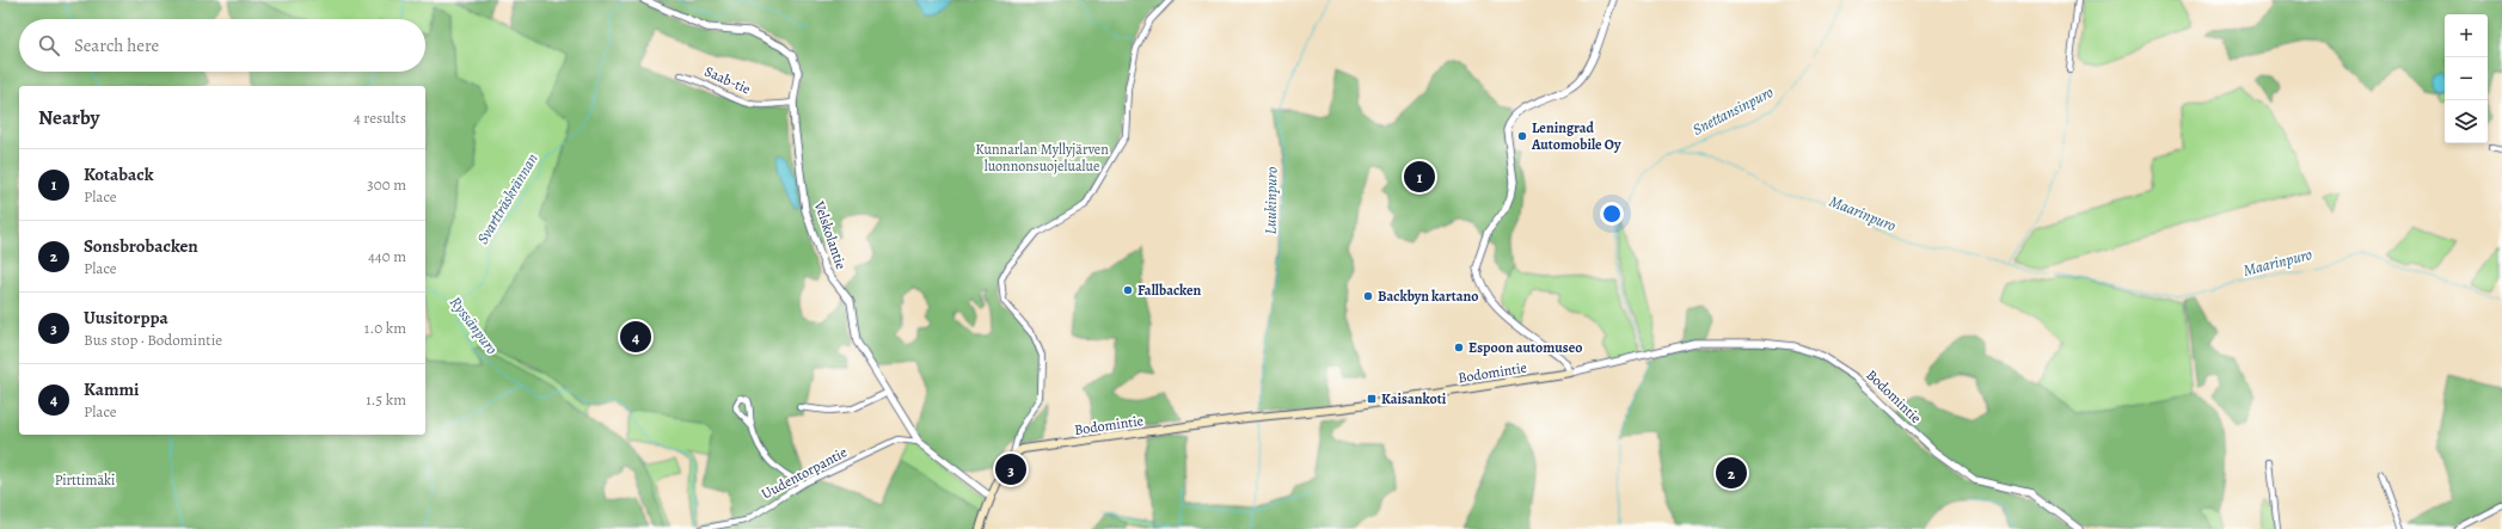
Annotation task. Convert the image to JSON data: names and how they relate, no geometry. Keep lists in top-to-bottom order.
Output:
{
  "streets": {
    "main road": ["Bodomintie"],
    "street": ["Saab-tie", "Velskolantie", "Uudentorpantie"]
  },
  "crossings": [
    ["Saab-tie", "Velskolantie"],
    ["Velskolantie", "Uudentorpantie"]
  ],
  "water": [
    "Snettansinpuro",
    "Svartträskrännan",
    "Luukinpuro",
    "Maarinpuro",
    "Ryssänpuro"
  ],
  "parks": ["Kunnarlan Myllyjärven luonnonsuojelualue", "Pirttimäki"],
  "places": {
    "other": [
      "Leningrad Automobile Oy",
      "Fallbacken",
      "Backbyn kartano",
      "Espoon automuseo"
    ],
    "transit": ["Kaisankoti"]
  },
  "page": {
    "map_buttons": ["+", "−"],
    "search": "Search here",
    "heading": ["Nearby", "4 results"],
    "list": [
      {
        "mark": "1",
        "name": "Kotaback",
        "note": "Place",
        "value": "300 m"
      },
      {
        "mark": "2",
        "name": "Sonsbrobacken",
        "note": "Place",
        "value": "440 m"
      },
      {
        "mark": "3",
        "name": "Uusitorppa",
        "note": "Bus stop · Bodomintie",
        "value": "1.0 km"
      },
      {
        "mark": "4",
        "name": "Kammi",
        "note": "Place",
        "value": "1.5 km"
      }
    ],
    "pins": [
      "1",
      "4",
      "3",
      "2"
    ]
  }
}
